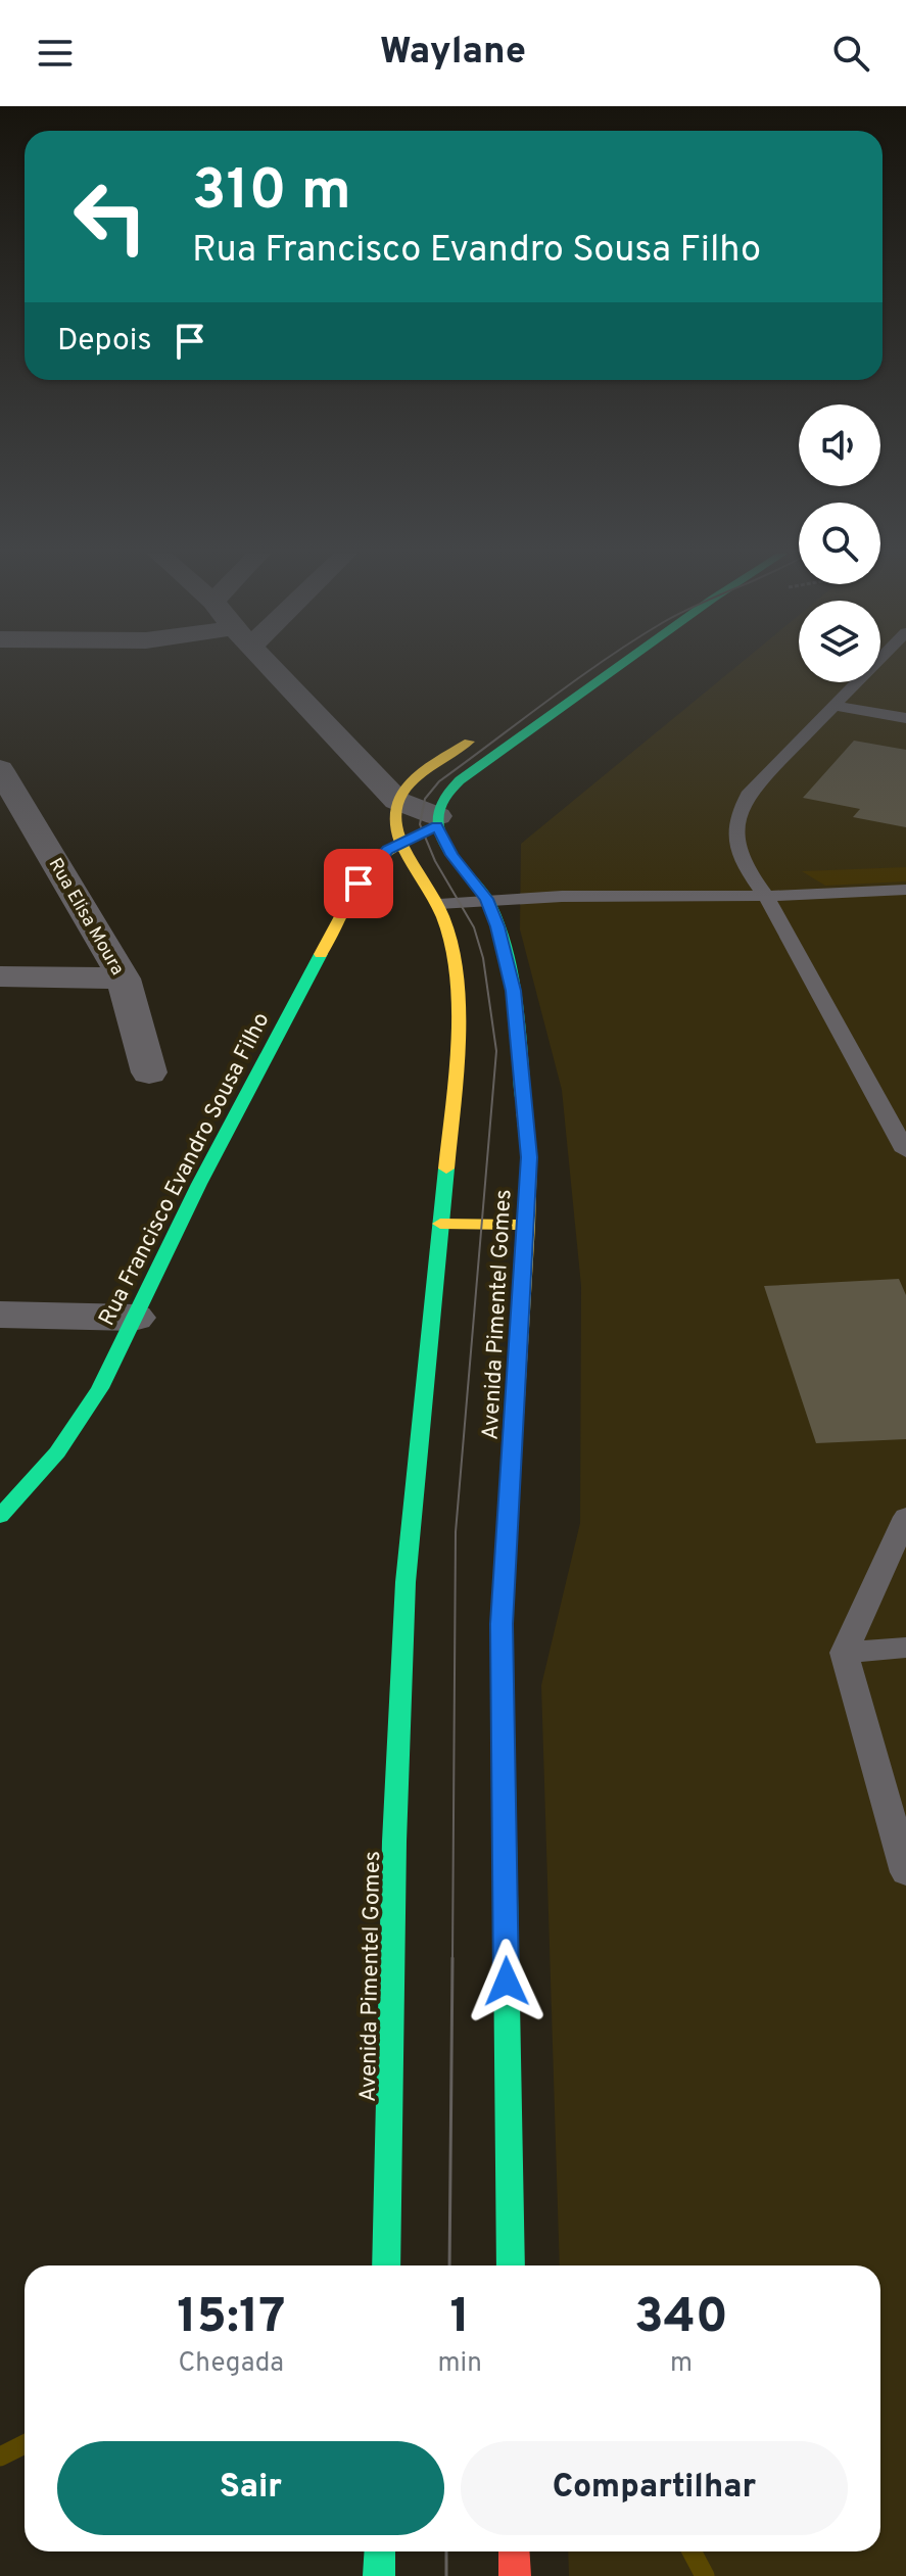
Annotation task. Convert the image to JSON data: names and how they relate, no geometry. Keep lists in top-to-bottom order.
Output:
{
  "streets": {
    "main road": ["Rua Francisco Evandro Sousa Filho", "Avenida Pimentel Gomes"],
    "street": ["Rua Elisa Moura"]
  },
  "crossings": [
    ["Rua Francisco Evandro Sousa Filho", "Avenida Pimentel Gomes"]
  ],
  "page": {
    "header": "Waylane",
    "turn": ["310 m", "Rua Francisco Evandro Sousa Filho"],
    "then": "Depois",
    "eta": [
      "15:17",
      "Chegada",
      "1",
      "min",
      "340",
      "m"
    ],
    "buttons": ["Sair", "Compartilhar"]
  }
}
